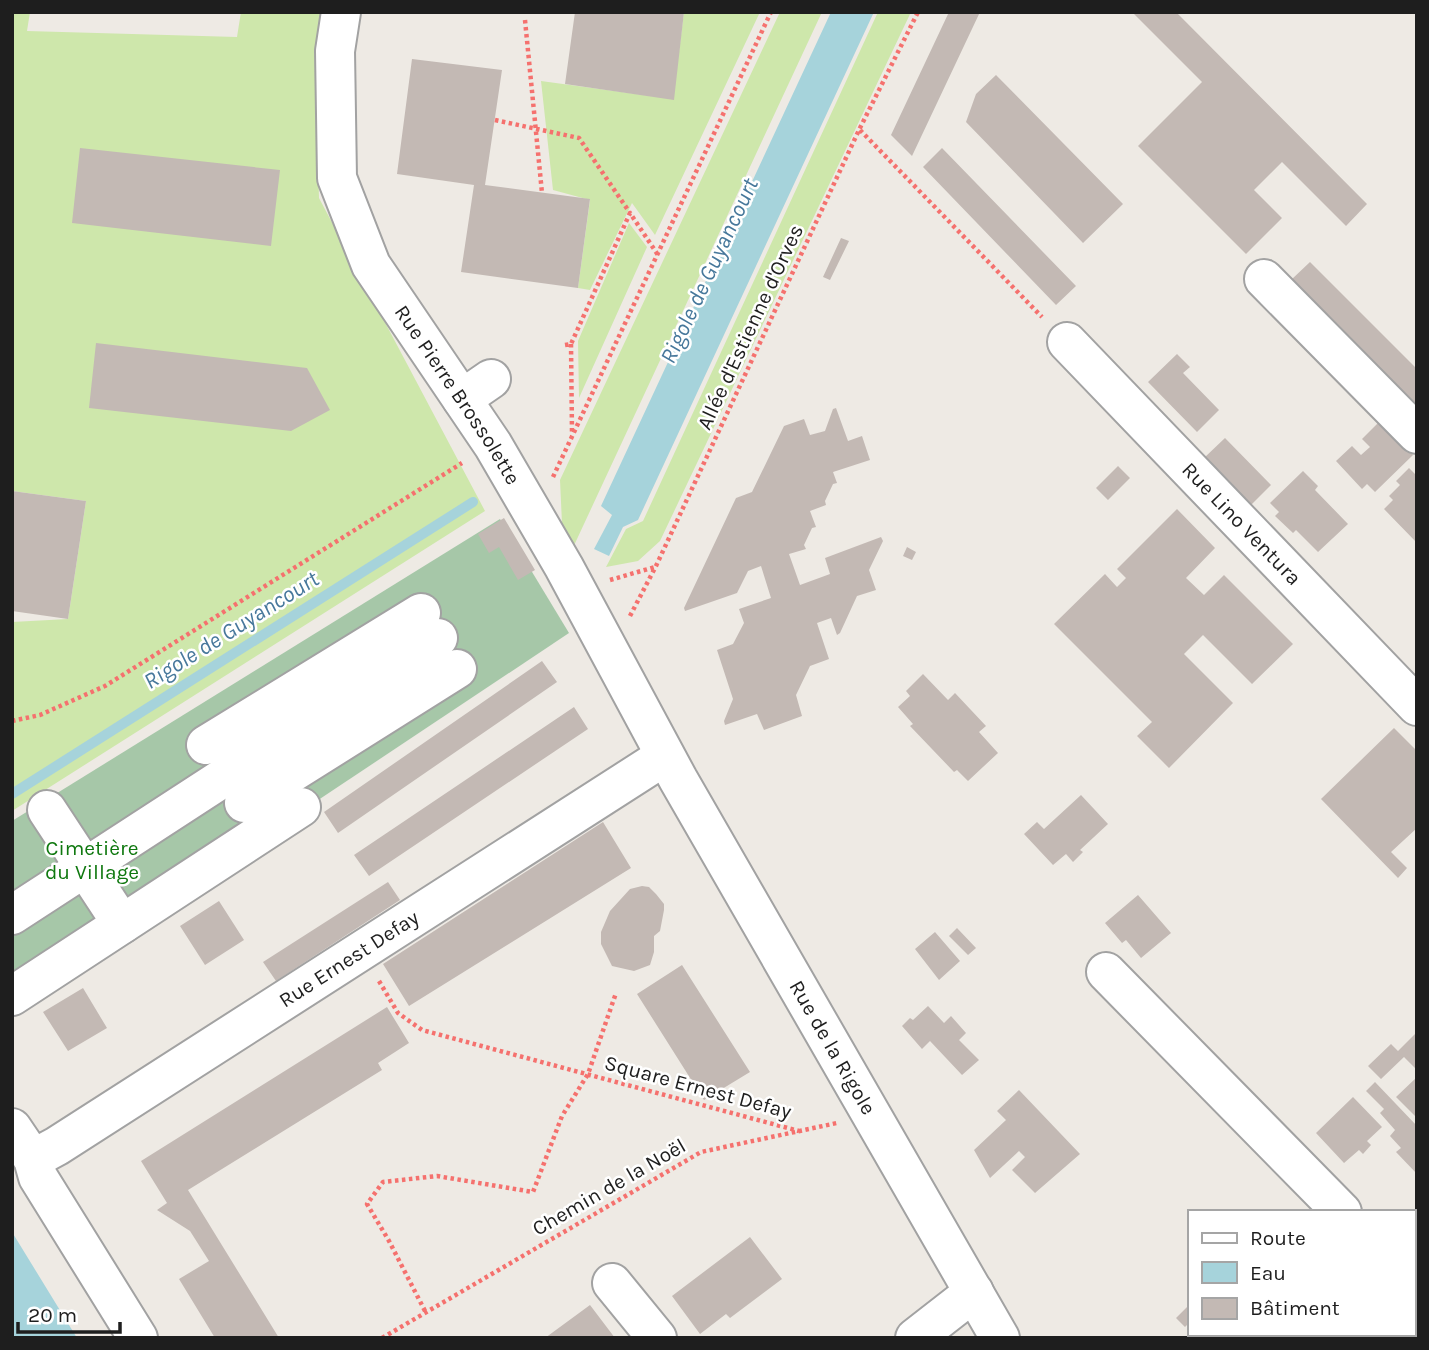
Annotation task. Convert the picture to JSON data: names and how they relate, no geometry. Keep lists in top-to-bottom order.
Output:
{
  "streets": {
    "street": [
      "Rue Pierre Brossolette",
      "Rue Lino Ventura",
      "Rue Ernest Defay",
      "Rue de la Rigole"
    ],
    "path": ["Allée d'Estienne d'Orves", "Square Ernest Defay", "Chemin de la Noël"]
  },
  "crossings": [
    ["Allée d'Estienne d'Orves", "Rue Pierre Brossolette"],
    ["Rue Pierre Brossolette", "Rue Ernest Defay"],
    ["Rue Pierre Brossolette", "Rue de la Rigole"],
    ["Rue Ernest Defay", "Rue de la Rigole"],
    ["Rue Ernest Defay", "Square Ernest Defay"],
    ["Rue de la Rigole", "Chemin de la Noël"],
    ["Square Ernest Defay", "Chemin de la Noël"]
  ],
  "water": ["Rigole de Guyancourt"],
  "parks": ["Cimetière du Village"],
  "legend": ["Route", "Eau", "Bâtiment"],
  "scale_bar": "20 m"
}
